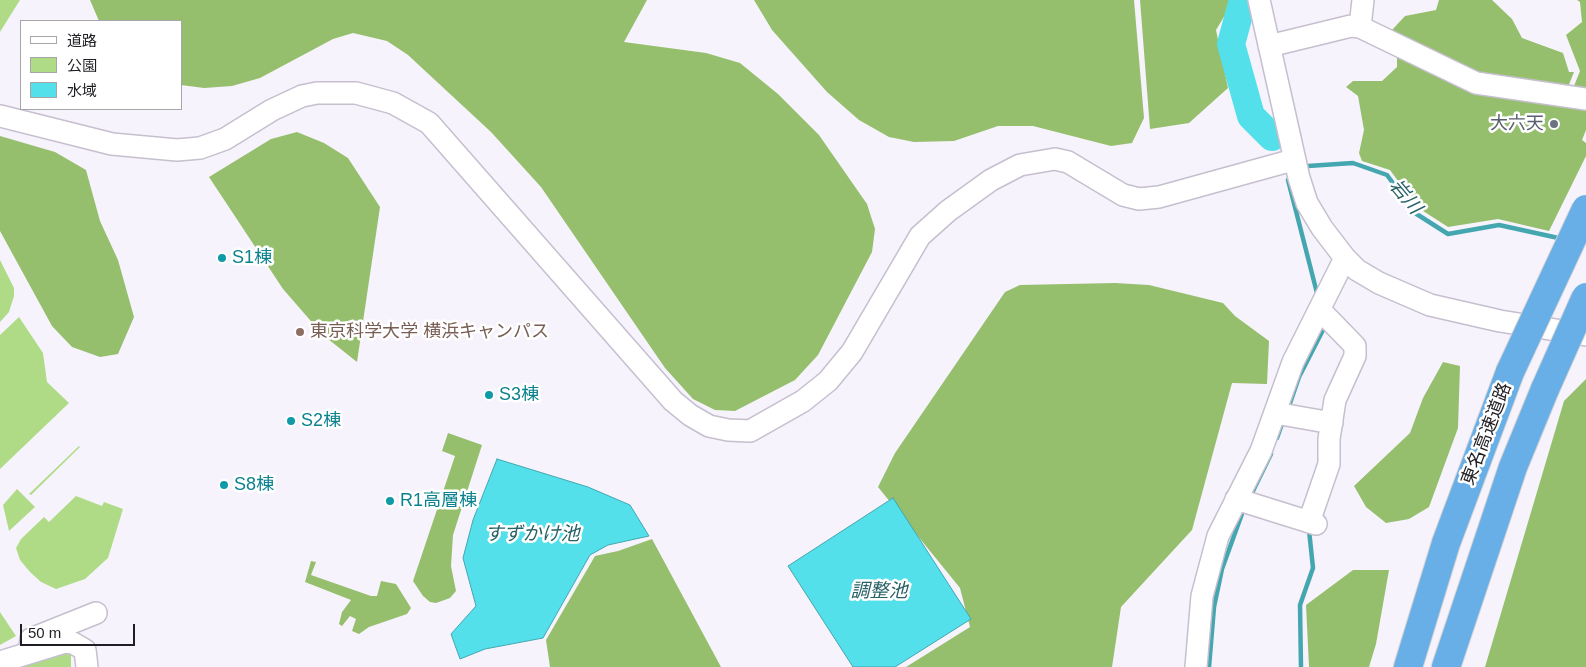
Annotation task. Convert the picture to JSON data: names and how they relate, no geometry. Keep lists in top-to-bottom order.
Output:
{
  "streets": {
    "highway": ["東名高速道路"]
  },
  "water": ["岩川", "すずかけ池", "調整池"],
  "places": [
    "大六天",
    "S1棟",
    "東京科学大学 横浜キャンパス",
    "S3棟",
    "S2棟",
    "S8棟",
    "R1高層棟"
  ],
  "legend": ["道路", "公園", "水域"],
  "scale_bar": "50 m"
}
